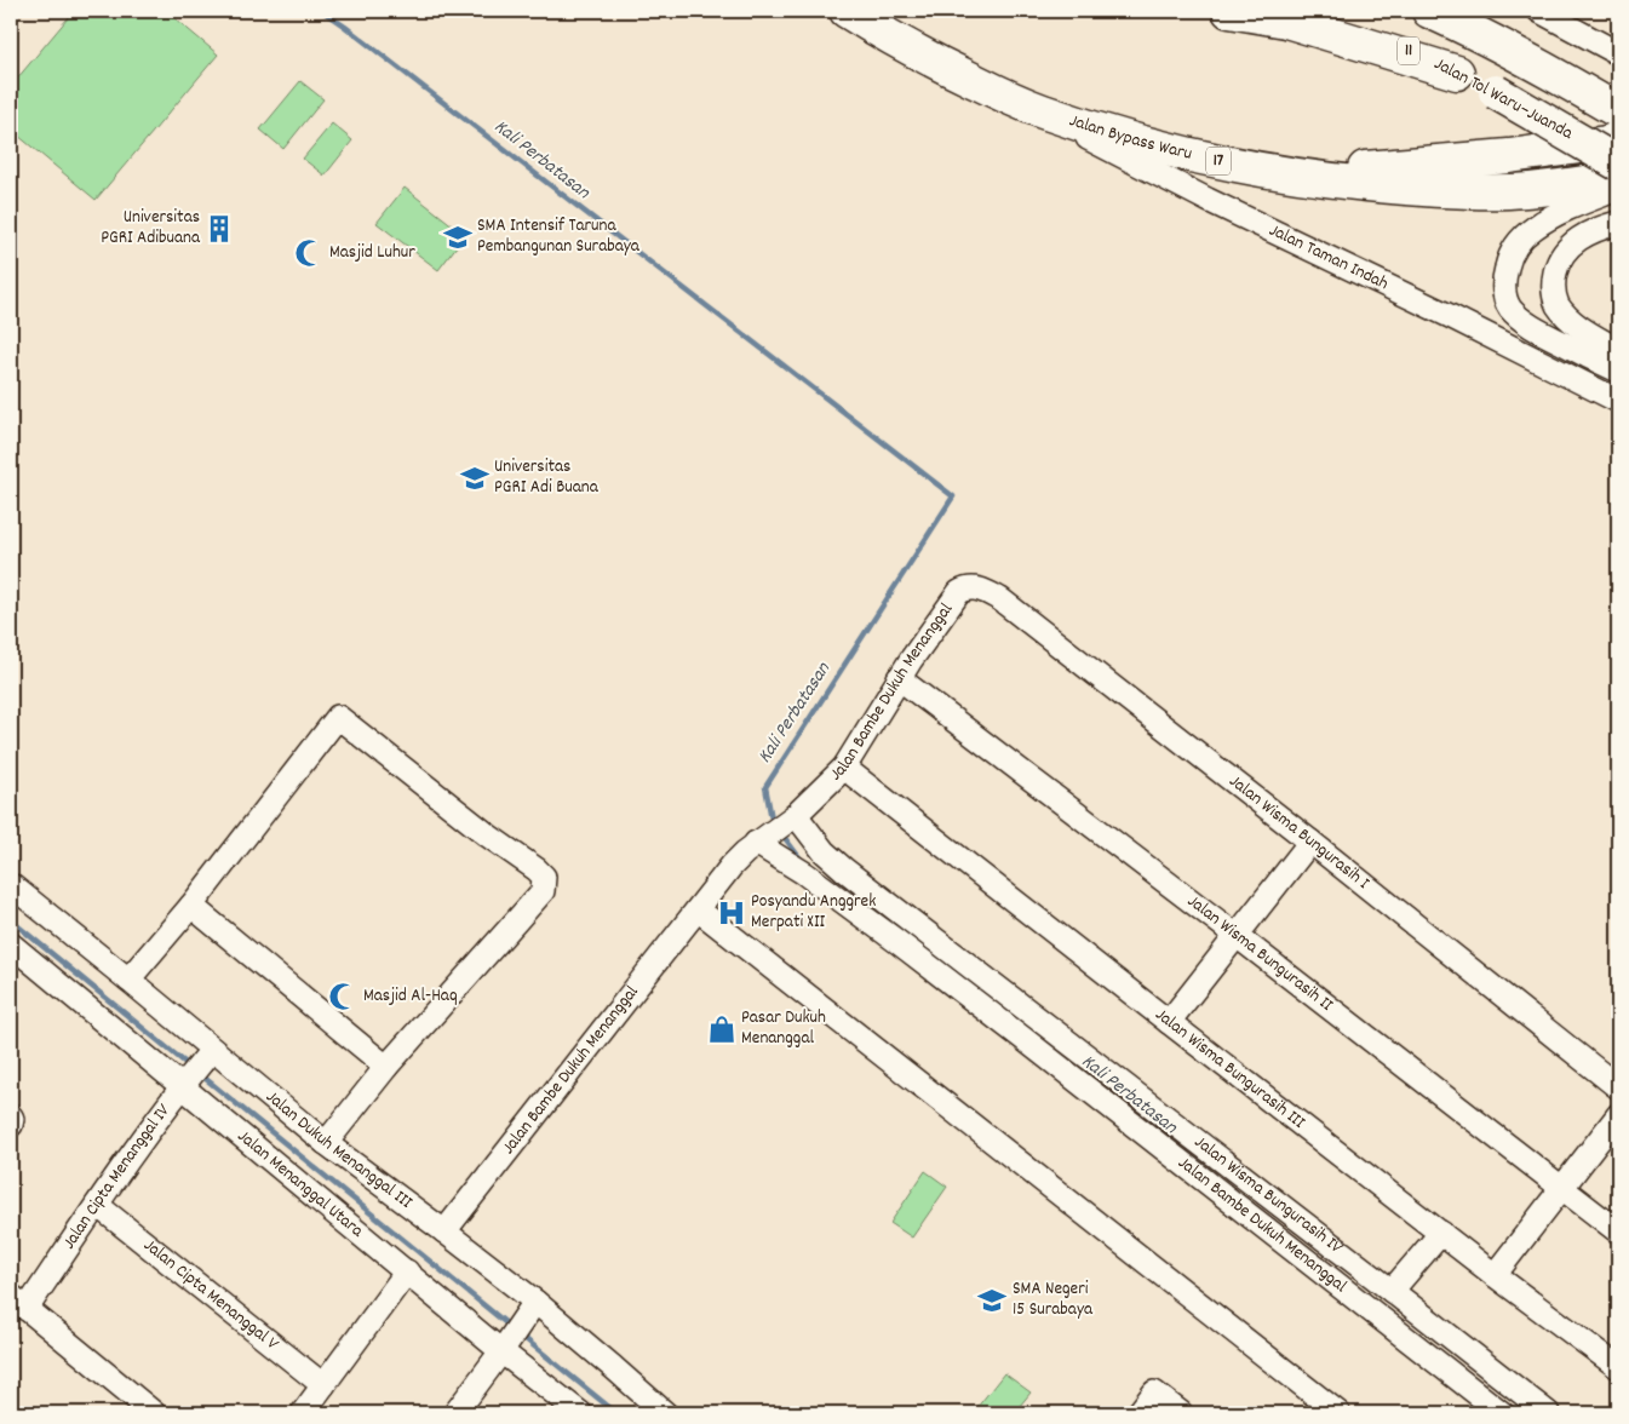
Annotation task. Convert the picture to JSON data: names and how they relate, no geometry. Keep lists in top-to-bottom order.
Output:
{
  "streets": {
    "highway": [
      "11",
      "Jalan Tol Waru–Juanda",
      "Jalan Bypass Waru",
      "17"
    ],
    "street": [
      "Jalan Taman Indah",
      "Jalan Bambe Dukuh Menanggal",
      "Jalan Wisma Bungurasih I",
      "Jalan Wisma Bungurasih II",
      "Jalan Wisma Bungurasih III",
      "Jalan Dukuh Menanggal III",
      "Jalan Cipta Menanggal IV",
      "Jalan Menanggal Utara",
      "Jalan Wisma Bungurasih IV",
      "Jalan Cipta Menanggal V"
    ]
  },
  "crossings": [
    ["Jalan Bypass Waru", "Jalan Taman Indah"],
    ["Jalan Bambe Dukuh Menanggal", "Jalan Wisma Bungurasih I"],
    ["Jalan Bambe Dukuh Menanggal", "Jalan Wisma Bungurasih II"],
    ["Jalan Bambe Dukuh Menanggal", "Jalan Wisma Bungurasih III"],
    ["Jalan Bambe Dukuh Menanggal", "Jalan Dukuh Menanggal III"],
    ["Jalan Bambe Dukuh Menanggal", "Jalan Wisma Bungurasih IV"],
    ["Jalan Dukuh Menanggal III", "Jalan Cipta Menanggal IV"],
    ["Jalan Cipta Menanggal IV", "Jalan Menanggal Utara"],
    ["Jalan Cipta Menanggal IV", "Jalan Cipta Menanggal V"]
  ],
  "water": ["Kali Perbatasan"],
  "places": {
    "building": ["Universitas PGRI Adibuana"],
    "school or university": ["SMA Intensif Taruna Pembangunan Surabaya", "Universitas PGRI Adi Buana", "SMA Negeri 15 Surabaya"],
    "mosque": ["Masjid Luhur", "Masjid Al-Haq"],
    "hospital": ["Posyandu Anggrek Merpati XII"],
    "shop": ["Pasar Dukuh Menanggal"]
  }
}
